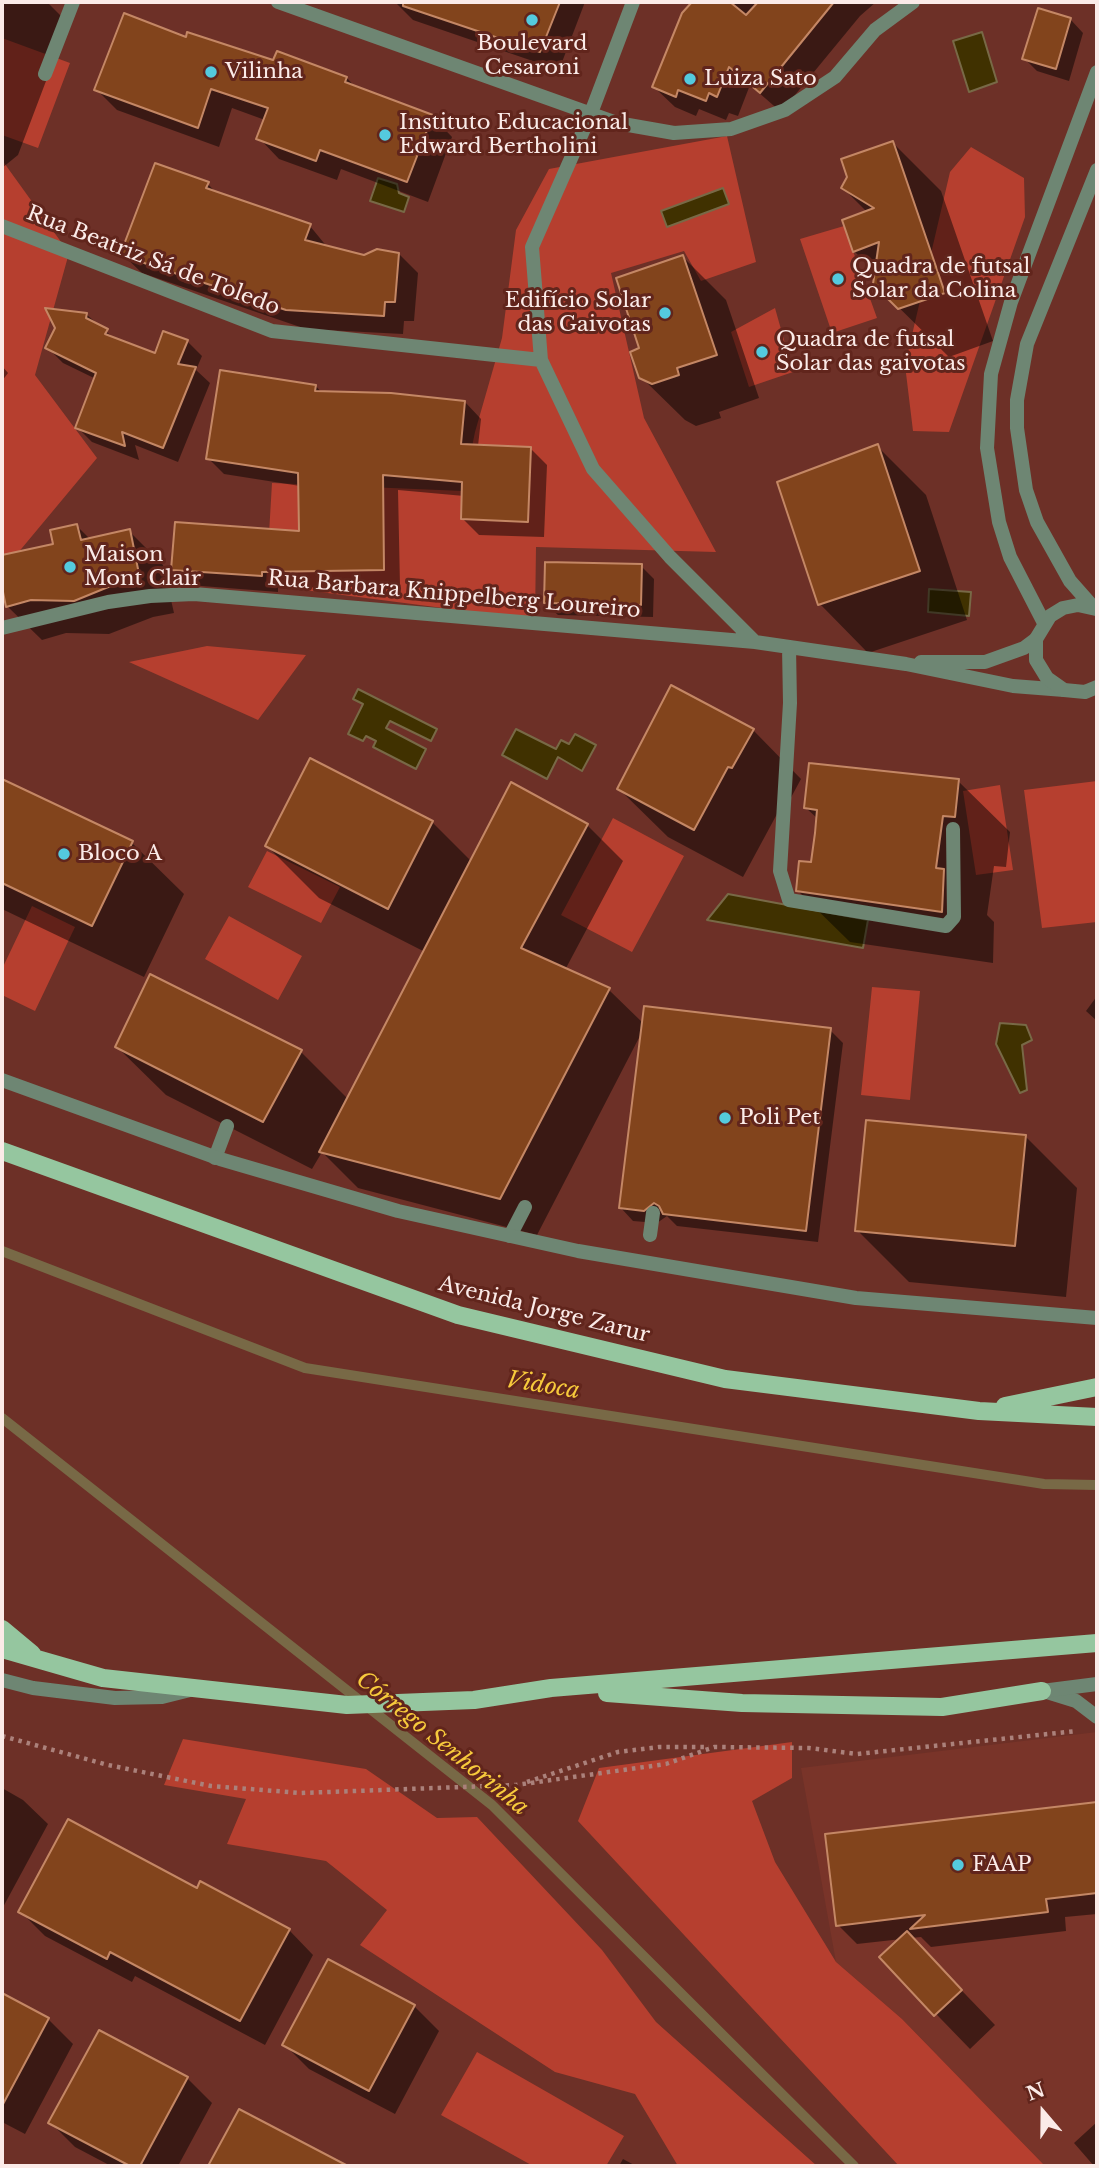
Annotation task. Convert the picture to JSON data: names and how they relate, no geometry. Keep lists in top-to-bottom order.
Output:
{
  "streets": {
    "main road": ["Avenida Jorge Zarur"],
    "street": ["Rua Beatriz Sá de Toledo", "Rua Barbara Knippelberg Loureiro"]
  },
  "water": ["Vidoca", "Córrego Senhorinha"],
  "places": [
    "Boulevard Cesaroni",
    "Vilinha",
    "Luiza Sato",
    "Instituto Educacional Edward Bertholini",
    "Quadra de futsal Solar da Colina",
    "Edifício Solar das Gaivotas",
    "Quadra de futsal Solar das gaivotas",
    "Maison Mont Clair",
    "Bloco A",
    "Poli Pet",
    "FAAP"
  ],
  "north": "top"
}
